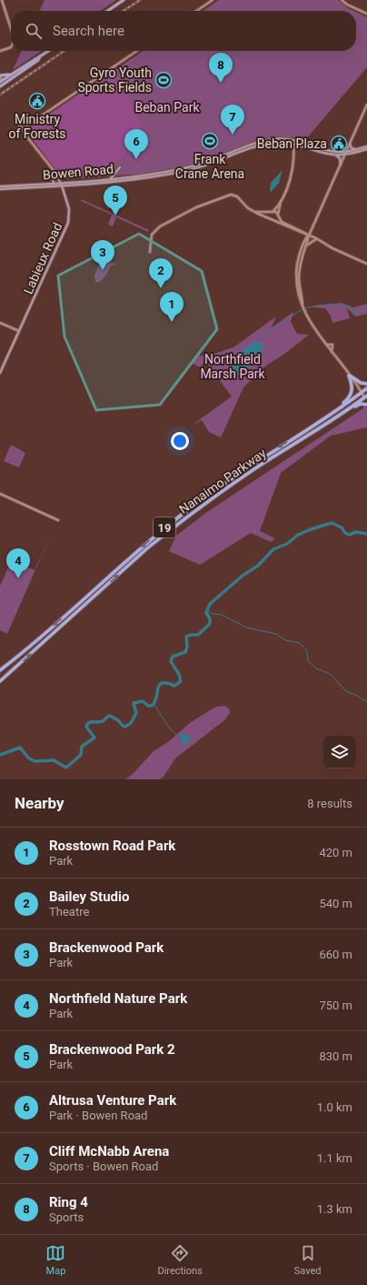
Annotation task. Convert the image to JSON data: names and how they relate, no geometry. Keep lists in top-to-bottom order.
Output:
{
  "streets": {
    "highway": ["Nanaimo Parkway", "19"],
    "main road": ["Bowen Road", "Labieux Road"]
  },
  "crossings": [
    ["Bowen Road", "Labieux Road"]
  ],
  "parks": ["Beban Park", "Northfield Marsh Park"],
  "places": {
    "sports": ["Gyro Youth Sports Fields", "Frank Crane Arena"],
    "public building": ["Ministry of Forests", "Beban Plaza"]
  },
  "page": {
    "search": "Search here",
    "pins": [
      "8",
      "7",
      "6",
      "5",
      "3",
      "2",
      "1",
      "4"
    ],
    "heading": ["Nearby", "8 results"],
    "list": [
      {
        "mark": "1",
        "name": "Rosstown Road Park",
        "note": "Park",
        "value": "420 m"
      },
      {
        "mark": "2",
        "name": "Bailey Studio",
        "note": "Theatre",
        "value": "540 m"
      },
      {
        "mark": "3",
        "name": "Brackenwood Park",
        "note": "Park",
        "value": "660 m"
      },
      {
        "mark": "4",
        "name": "Northfield Nature Park",
        "note": "Park",
        "value": "750 m"
      },
      {
        "mark": "5",
        "name": "Brackenwood Park 2",
        "note": "Park",
        "value": "830 m"
      },
      {
        "mark": "6",
        "name": "Altrusa Venture Park",
        "note": "Park · Bowen Road",
        "value": "1.0 km"
      },
      {
        "mark": "7",
        "name": "Cliff McNabb Arena",
        "note": "Sports · Bowen Road",
        "value": "1.1 km"
      },
      {
        "mark": "8",
        "name": "Ring 4",
        "note": "Sports",
        "value": "1.3 km"
      }
    ],
    "nav": ["Map", "Directions", "Saved"]
  }
}
